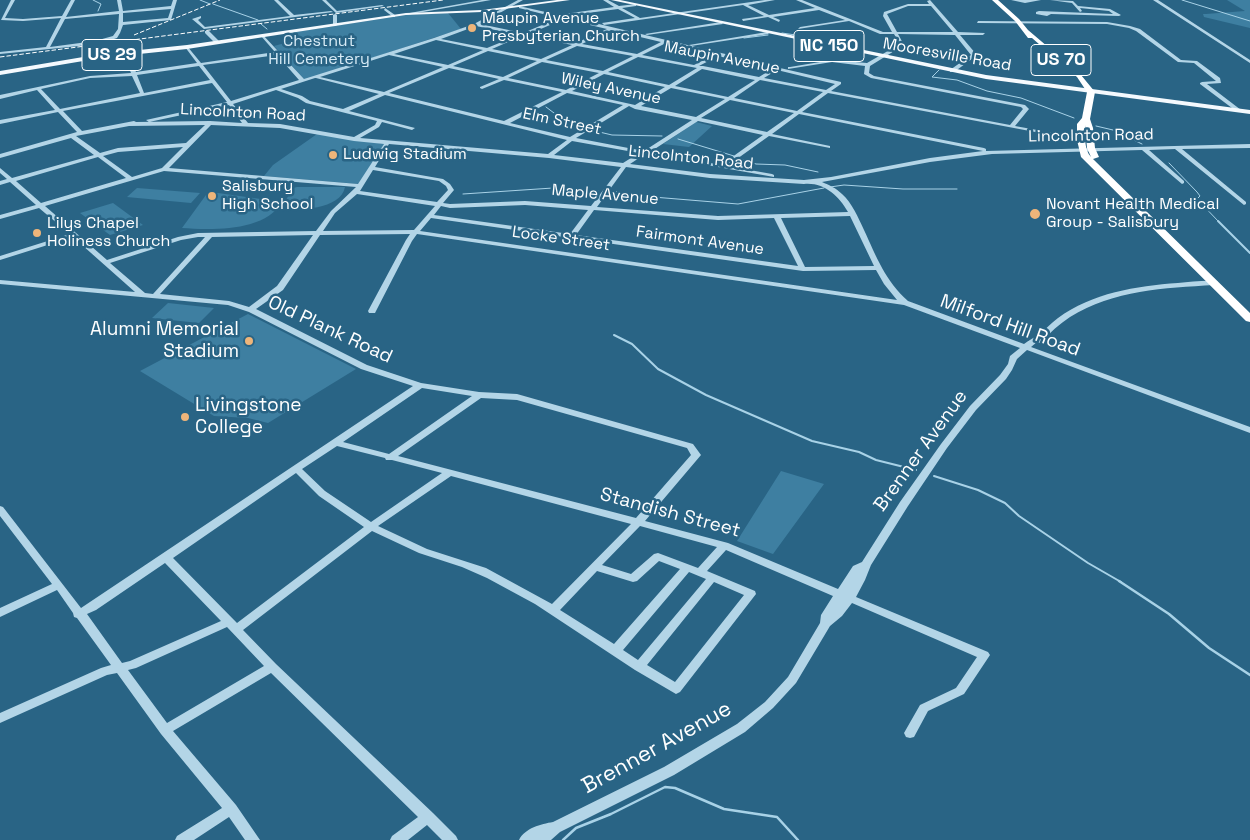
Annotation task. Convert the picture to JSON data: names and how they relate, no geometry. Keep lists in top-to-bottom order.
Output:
{
  "streets": {
    "highway": ["US 70"],
    "main road": ["NC 150", "US 29", "Mooresville Road"],
    "street": [
      "Maupin Avenue",
      "Wiley Avenue",
      "Lincolnton Road",
      "Elm Street",
      "Maple Avenue",
      "Locke Street",
      "Fairmont Avenue",
      "Milford Hill Road",
      "Old Plank Road",
      "Brenner Avenue",
      "Standish Street"
    ]
  },
  "crossings": [
    ["Mooresville Road", "US 70"],
    ["Maupin Avenue", "US 70"],
    ["US 70", "Lincolnton Road"],
    ["US 70", "Brenner Avenue"],
    ["Lincolnton Road", "Elm Street"],
    ["Lincolnton Road", "Milford Hill Road"],
    ["Maple Avenue", "Milford Hill Road"],
    ["Locke Street", "Milford Hill Road"],
    ["Fairmont Avenue", "Milford Hill Road"],
    ["Milford Hill Road", "Brenner Avenue"],
    ["Old Plank Road", "Standish Street"],
    ["Brenner Avenue", "Standish Street"]
  ],
  "parks": ["Chestnut Hill Cemetery"],
  "places": [
    "Maupin Avenue Presbyterian Church",
    "Ludwig Stadium",
    "Salisbury High School",
    "Novant Health Medical Group - Salisbury",
    "Lilys Chapel Holiness Church",
    "Alumni Memorial Stadium",
    "Livingstone College"
  ]
}
